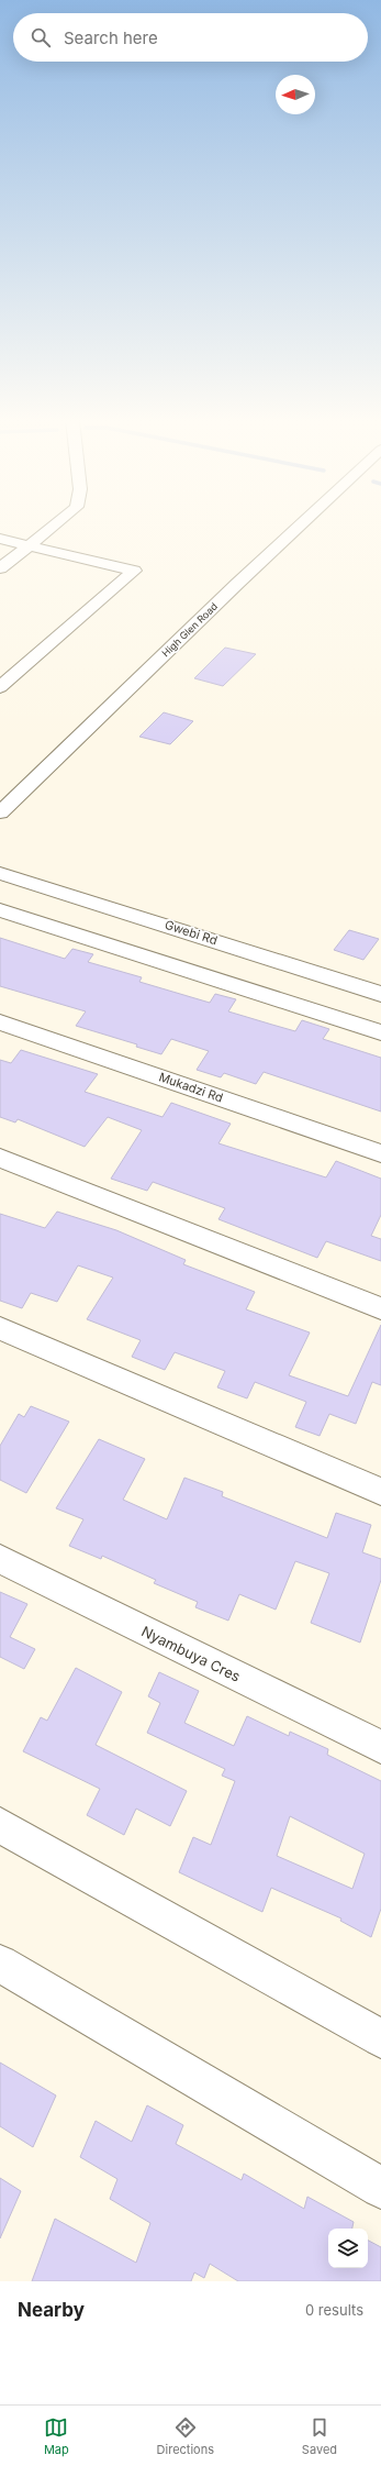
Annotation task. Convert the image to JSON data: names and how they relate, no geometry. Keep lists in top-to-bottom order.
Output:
{
  "streets": {
    "street": [
      "High Glen Road",
      "Gwebi Rd",
      "Mukadzi Rd",
      "Nyambuya Cres"
    ]
  },
  "north": "left",
  "page": {
    "search": "Search here",
    "heading": ["Nearby", "0 results"],
    "nav": ["Map", "Directions", "Saved"]
  }
}
